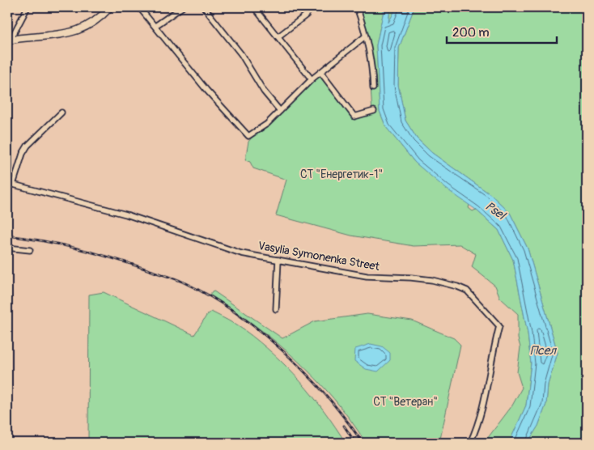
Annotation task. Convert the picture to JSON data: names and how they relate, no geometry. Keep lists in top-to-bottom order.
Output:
{
  "streets": {
    "street": ["Vasylia Symonenka Street"]
  },
  "water": ["Psel", "Псел"],
  "parks": ["СТ \"Енергетик-1\"", "СТ \"Ветеран\""],
  "scale_bar": "200 m"
}
